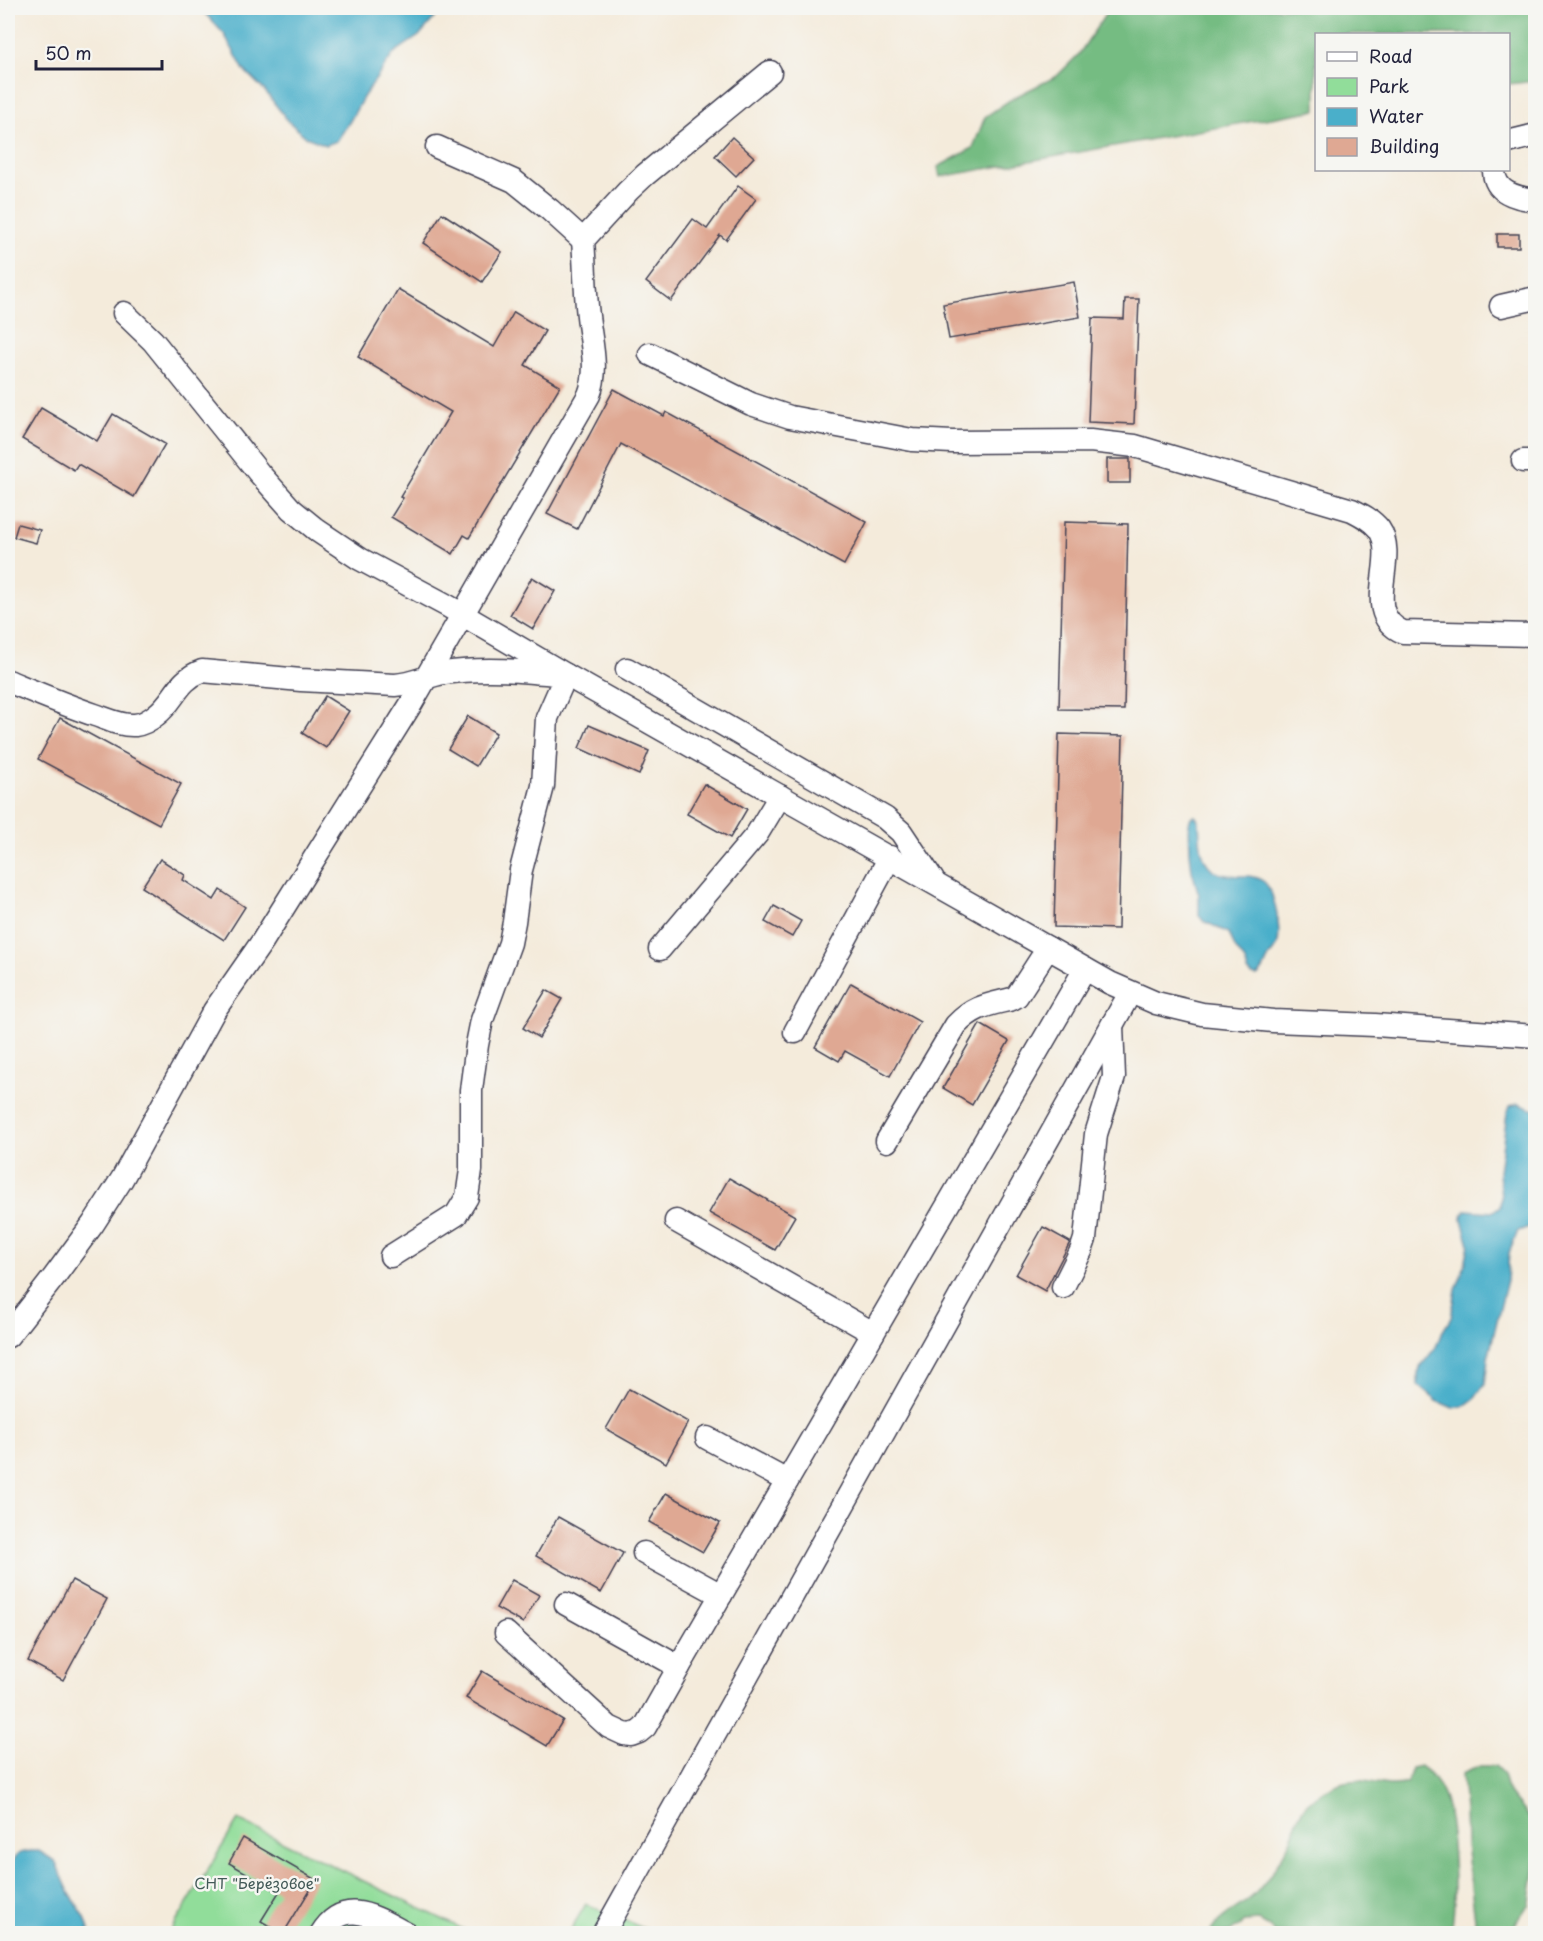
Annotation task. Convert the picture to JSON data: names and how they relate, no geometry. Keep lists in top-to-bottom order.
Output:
{
  "parks": ["СНТ \"Берёзовое\""],
  "legend": [
    "Road",
    "Park",
    "Water",
    "Building"
  ],
  "scale_bar": "50 m"
}
